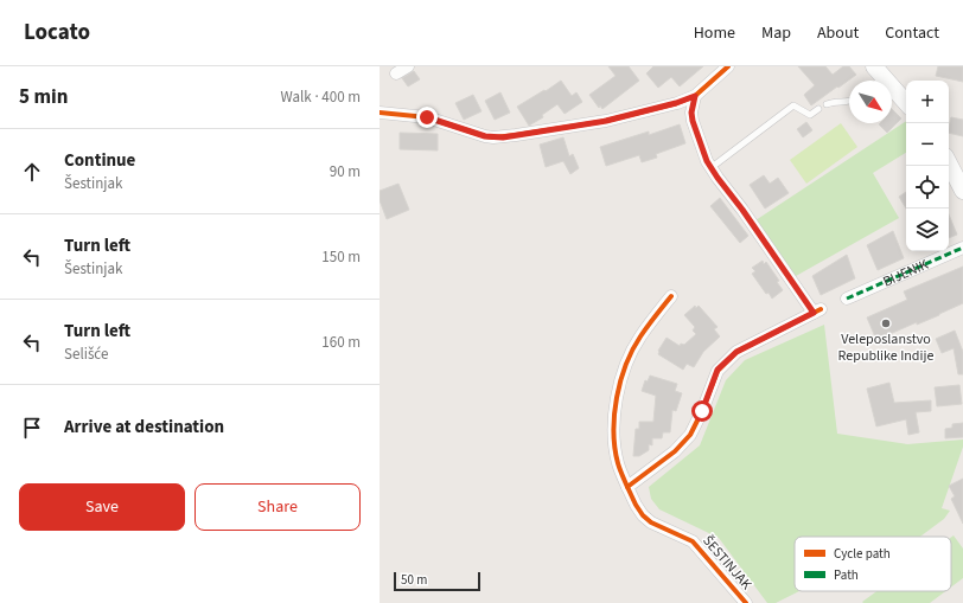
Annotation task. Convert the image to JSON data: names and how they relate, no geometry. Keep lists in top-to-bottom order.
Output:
{
  "streets": {
    "street": ["BIJENIK", "ŠESTINJAK"]
  },
  "places": ["Veleposlanstvo Republike Indije"],
  "legend": ["Cycle path", "Path"],
  "scale_bar": "50 m",
  "north": "bottom right",
  "page": {
    "header": "Locato",
    "nav": [
      "Home",
      "Map",
      "About",
      "Contact"
    ],
    "heading": ["5 min", "Walk · 400 m"],
    "map_buttons": ["+", "−"],
    "list": [
      ["Continue", "Šestinjak", "90 m"],
      ["Turn left", "Šestinjak", "150 m"],
      ["Turn left", "Selišće", "160 m"],
      "Arrive at destination"
    ],
    "buttons": ["Save", "Share"],
    "scale": "50 m"
  }
}
